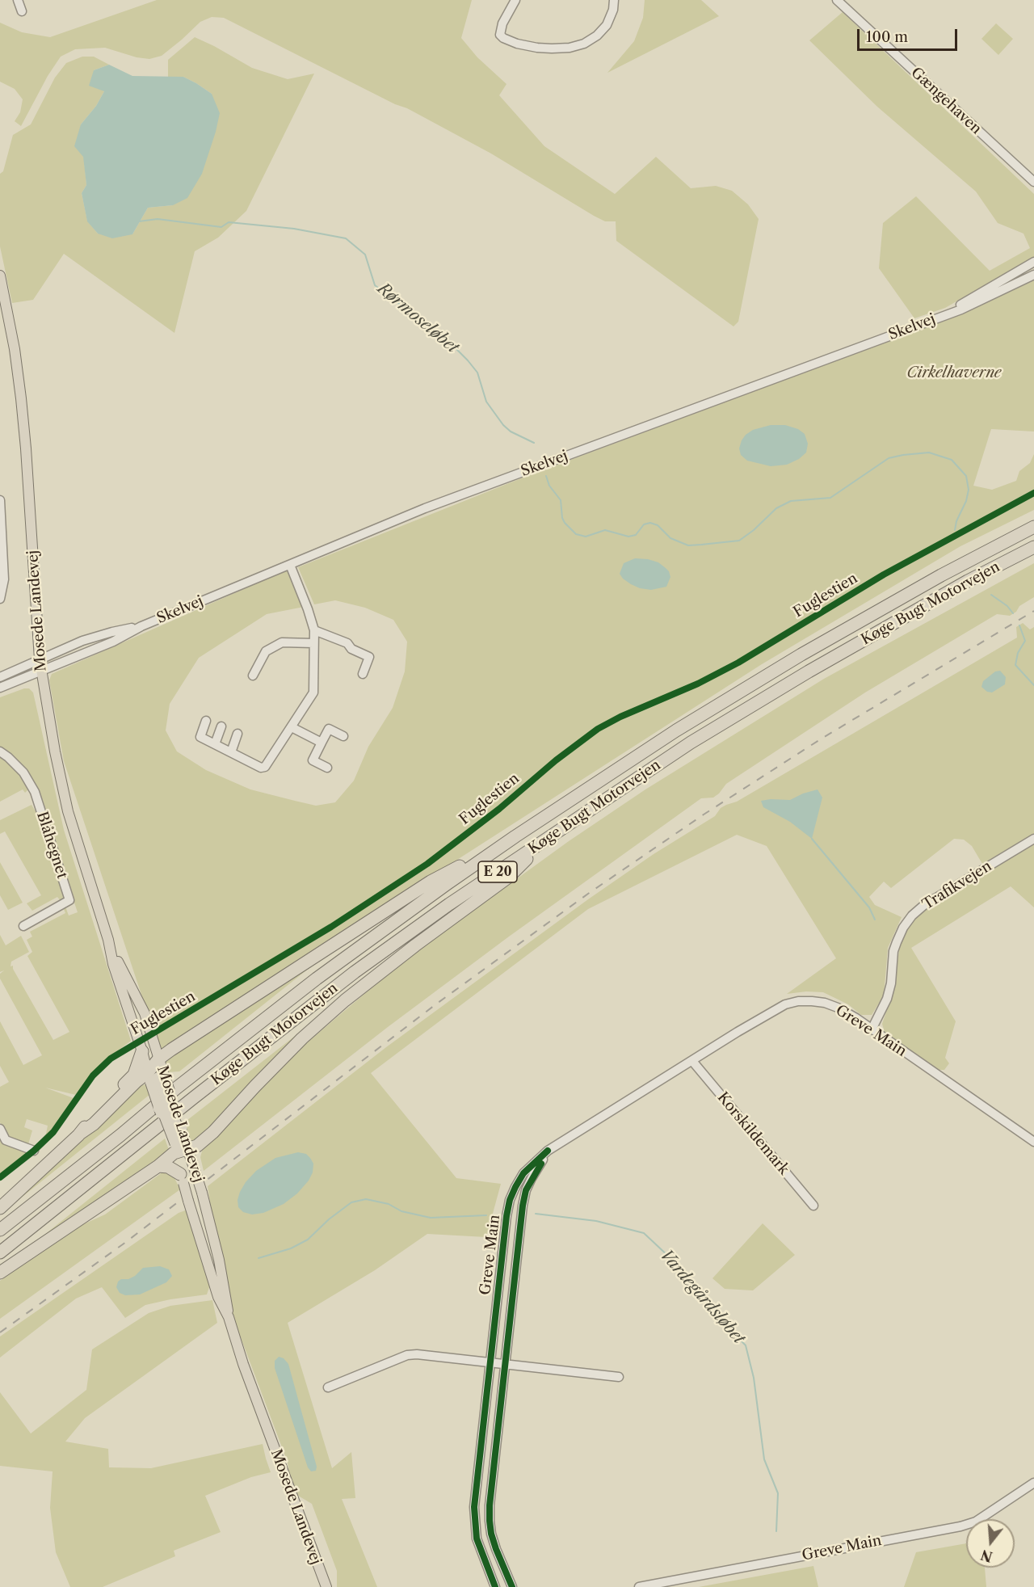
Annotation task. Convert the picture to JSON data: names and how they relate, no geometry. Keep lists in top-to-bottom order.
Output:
{
  "streets": {
    "highway": ["Køge Bugt Motorvejen", "E 20"],
    "main road": ["Mosede Landevej"],
    "street": [
      "Gængehaven",
      "Skelvej",
      "Blåhegnet",
      "Trafikvejen",
      "Greve Main",
      "Korskildemark"
    ],
    "cycle path": ["Fuglestien"]
  },
  "crossings": [
    ["Skelvej", "Mosede Landevej"],
    ["Trafikvejen", "Greve Main"],
    ["Greve Main", "Korskildemark"]
  ],
  "water": ["Rørmoseløbet", "Vardegårdsløbet"],
  "parks": ["Cirkelhaverne"],
  "scale_bar": "100 m",
  "north": "bottom"
}
